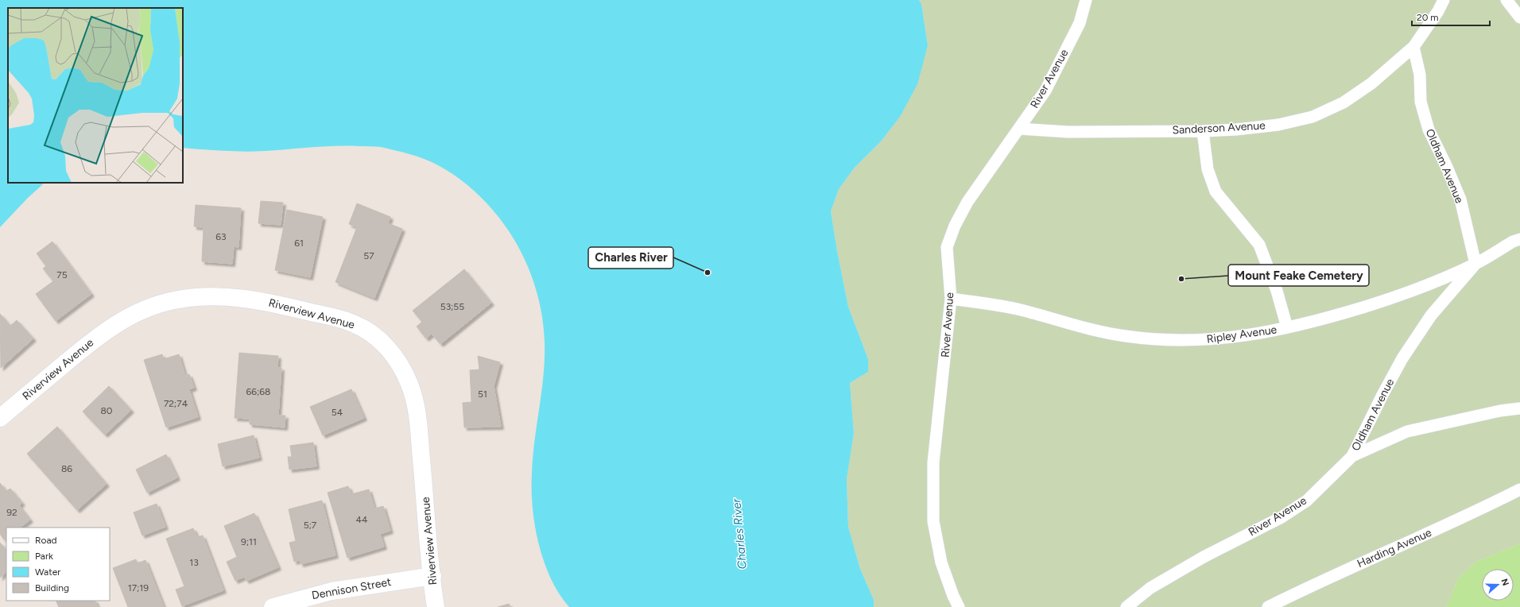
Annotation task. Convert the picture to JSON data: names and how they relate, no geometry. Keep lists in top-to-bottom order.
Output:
{
  "streets": {
    "street": ["Riverview Avenue", "Dennison Street"],
    "lane": [
      "River Avenue",
      "Sanderson Avenue",
      "Oldham Avenue",
      "Ripley Avenue",
      "Harding Avenue"
    ]
  },
  "crossings": [
    ["River Avenue", "Sanderson Avenue"],
    ["River Avenue", "Oldham Avenue"],
    ["River Avenue", "Ripley Avenue"],
    ["Sanderson Avenue", "Oldham Avenue"],
    ["Oldham Avenue", "Ripley Avenue"],
    ["Riverview Avenue", "Dennison Street"]
  ],
  "water": ["Charles River"],
  "places": ["Charles River", "Mount Feake Cemetery"],
  "house_numbers": [
    "63",
    "61",
    "57",
    "75",
    "53;55",
    "66;68",
    "51",
    "72;74",
    "80",
    "54",
    "86",
    "92",
    "44",
    "5;7",
    "9;11",
    "13",
    "17;19"
  ],
  "legend": [
    "Road",
    "Park",
    "Water",
    "Building"
  ],
  "scale_bar": "20 m",
  "north": "right"
}
